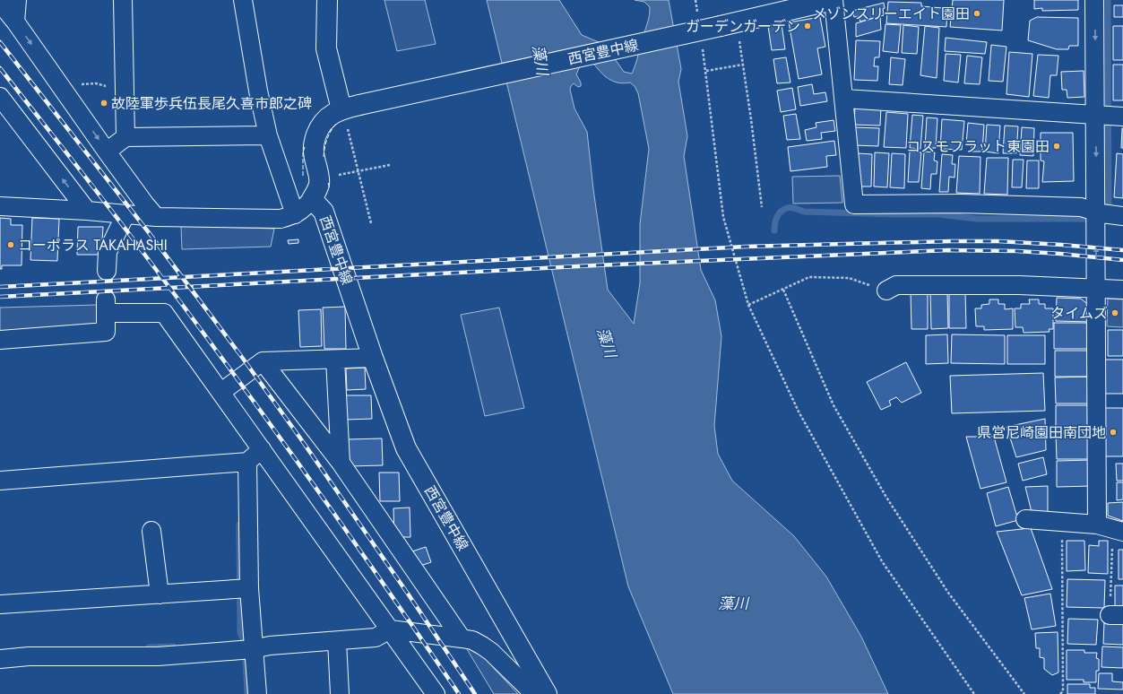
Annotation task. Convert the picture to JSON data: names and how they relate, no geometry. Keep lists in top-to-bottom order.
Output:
{
  "streets": {
    "main road": ["西宮豊中線"]
  },
  "water": ["藻川"],
  "places": [
    "メゾンスリーエイト園田",
    "ガーデンガーデン",
    "故陸軍歩兵伍長尾久喜市郎之碑",
    "コスモフラット東園田",
    "コーポラス TAKAHASHI",
    "タイムズ",
    "県営尼崎園田南団地"
  ]
}
